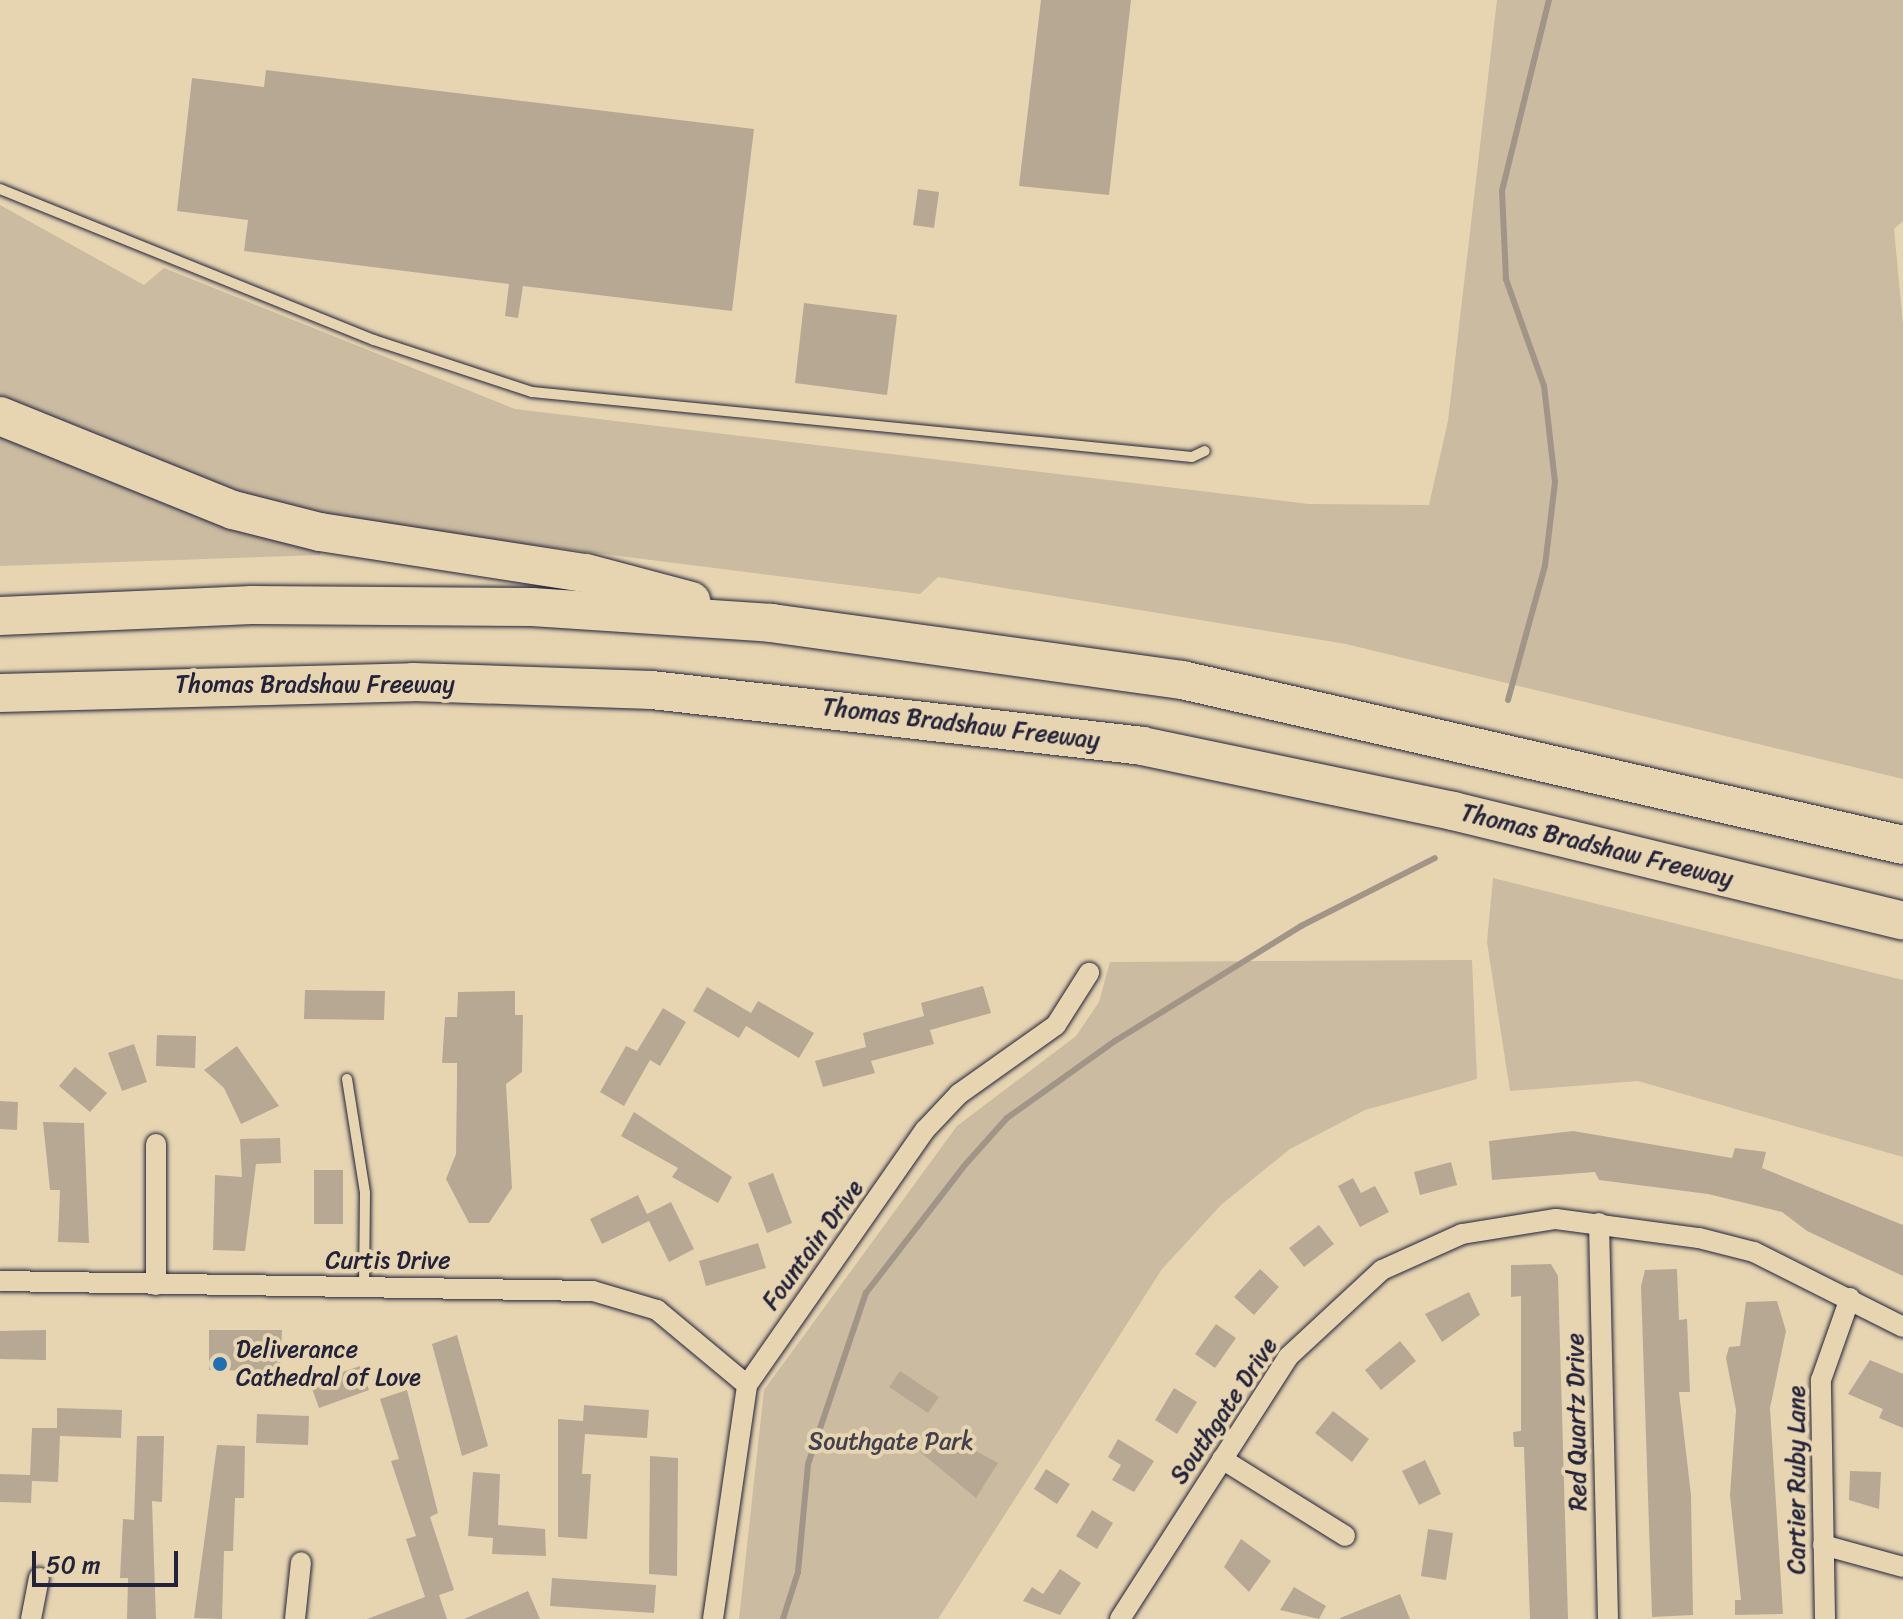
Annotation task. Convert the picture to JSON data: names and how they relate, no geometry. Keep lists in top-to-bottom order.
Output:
{
  "streets": {
    "highway": ["Thomas Bradshaw Freeway"],
    "street": [
      "Fountain Drive",
      "Curtis Drive",
      "Southgate Drive",
      "Red Quartz Drive",
      "Cartier Ruby Lane"
    ]
  },
  "crossings": [
    ["Fountain Drive", "Curtis Drive"],
    ["Southgate Drive", "Red Quartz Drive"],
    ["Southgate Drive", "Cartier Ruby Lane"]
  ],
  "parks": ["Southgate Park"],
  "places": ["Deliverance Cathedral of Love"],
  "scale_bar": "50 m"
}
